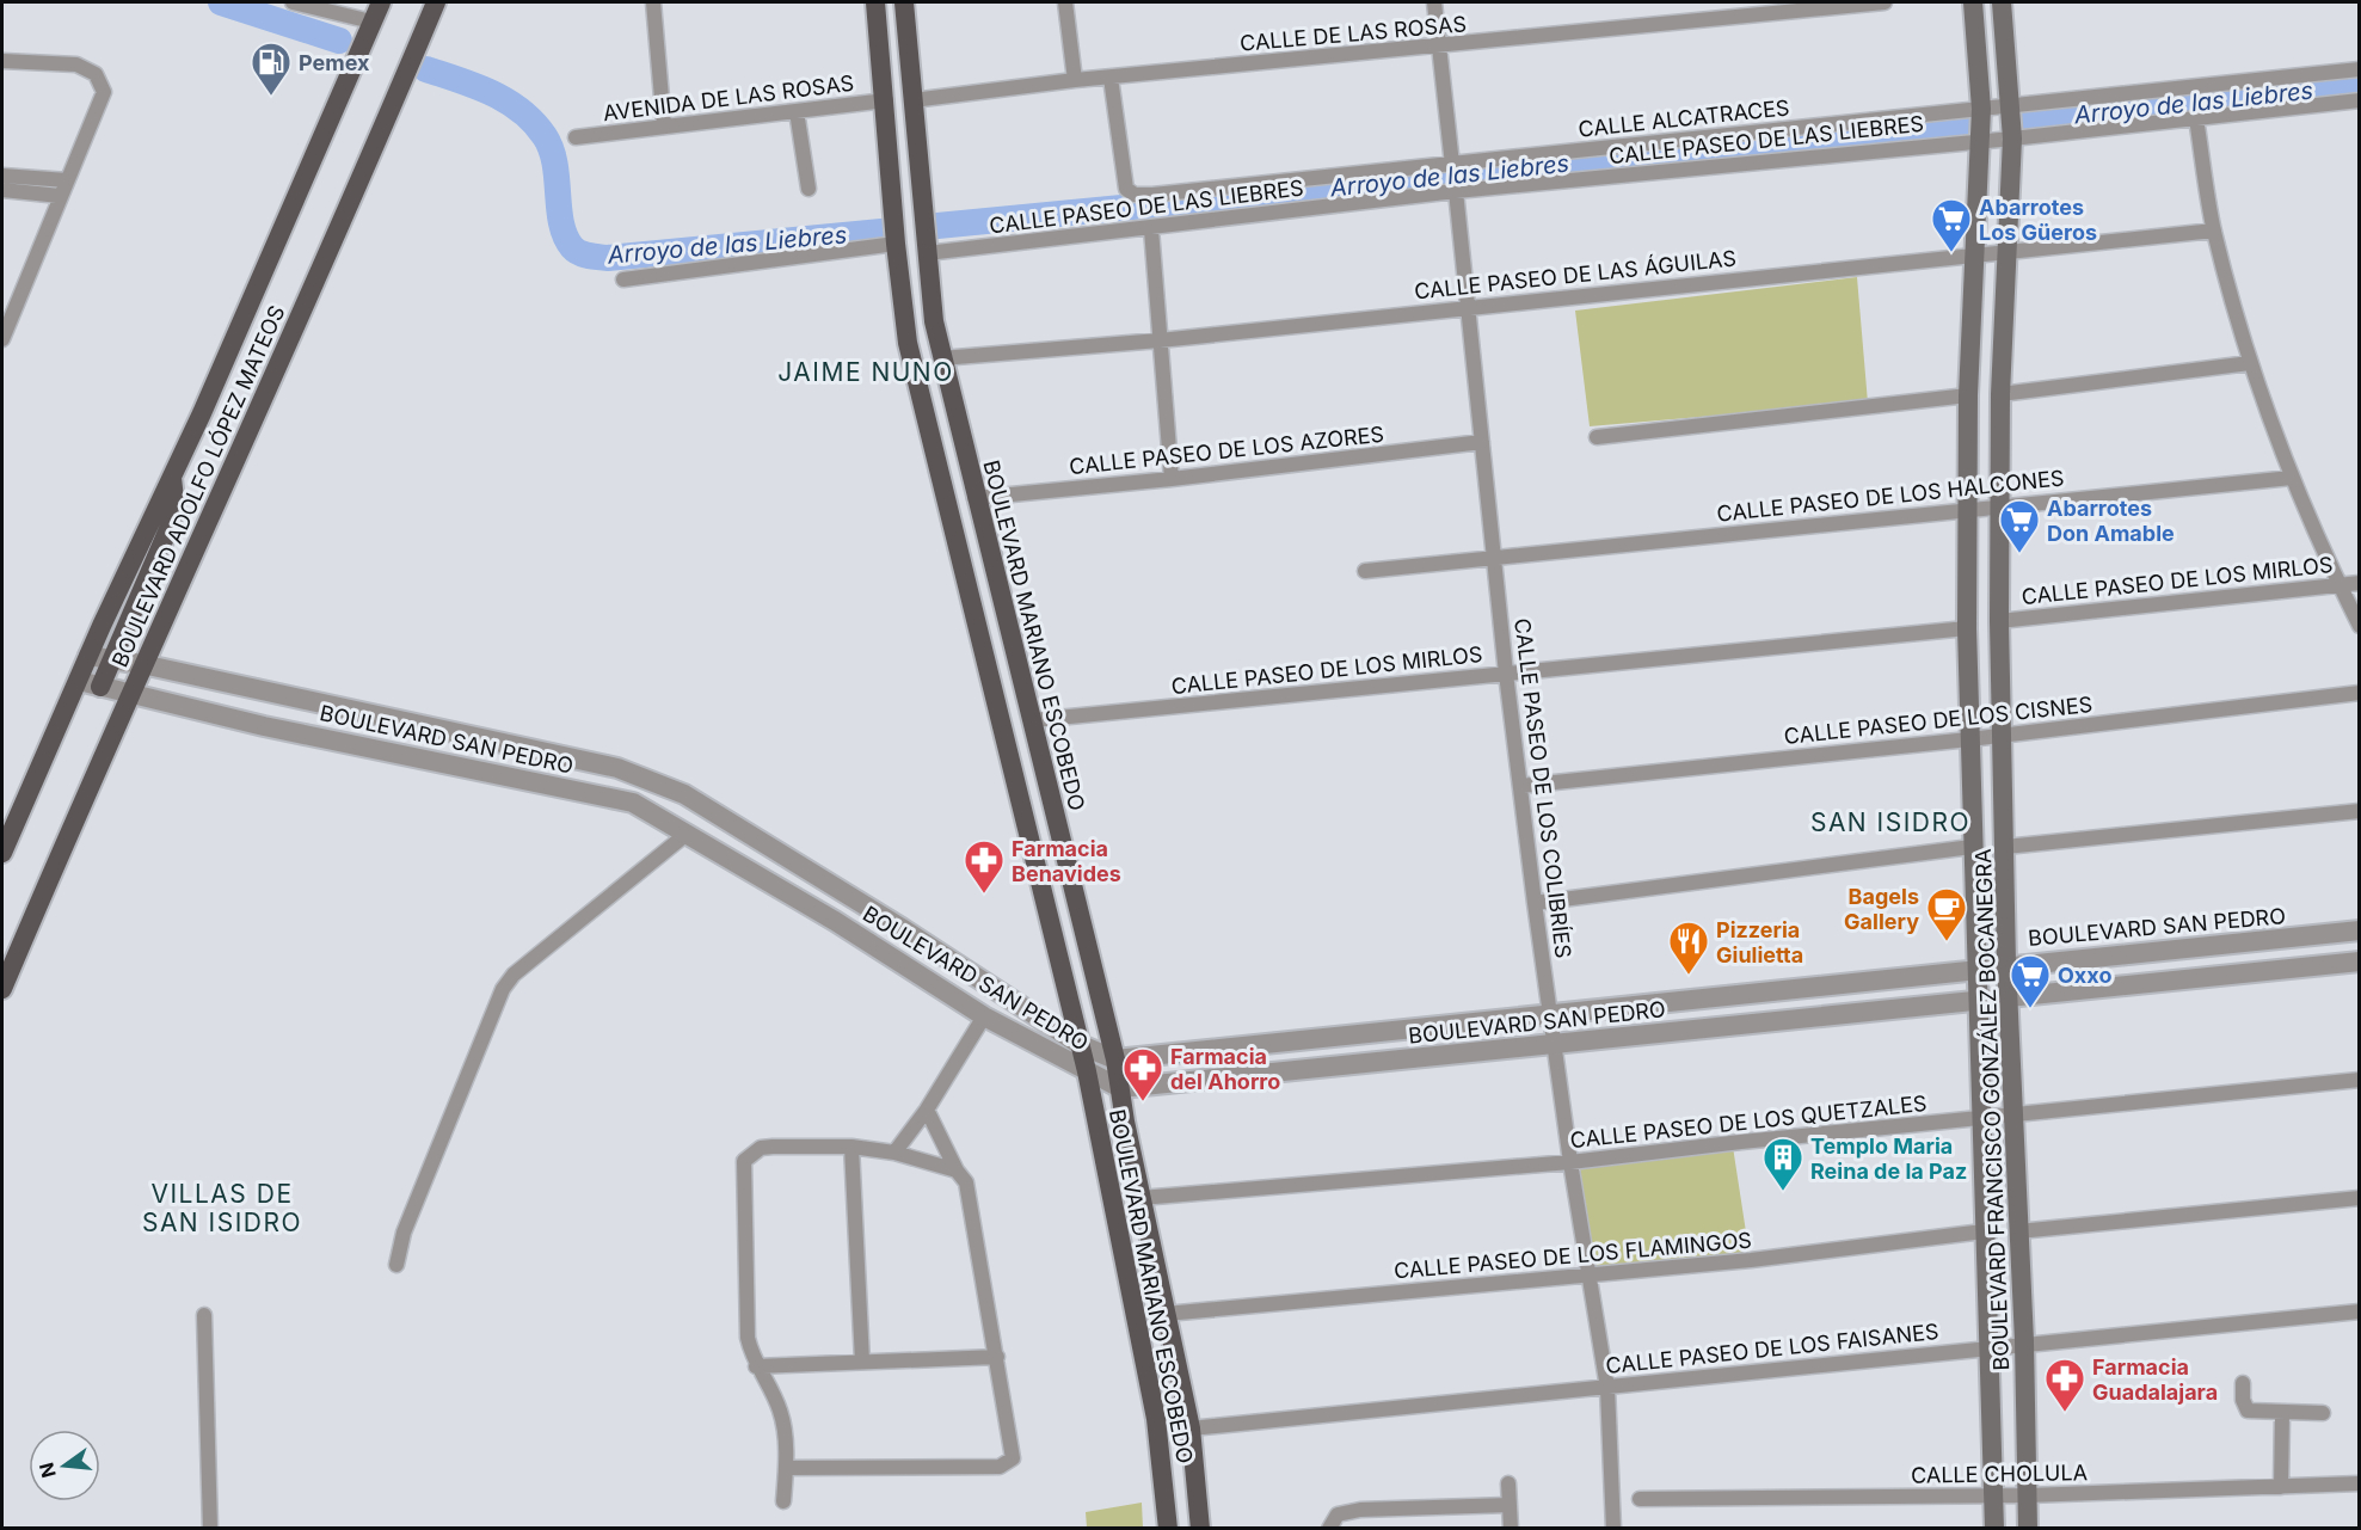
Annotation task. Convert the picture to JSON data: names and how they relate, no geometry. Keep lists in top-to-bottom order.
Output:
{
  "streets": {
    "main road": ["BOULEVARD ADOLFO LÓPEZ MATEOS", "BOULEVARD MARIANO ESCOBEDO", "BOULEVARD FRANCISCO GONZÁLEZ BOCANEGRA"],
    "street": [
      "CALLE DE LAS ROSAS",
      "AVENIDA DE LAS ROSAS",
      "CALLE ALCATRACES",
      "CALLE PASEO DE LAS LIEBRES",
      "CALLE PASEO DE LAS ÁGUILAS",
      "CALLE PASEO DE LOS AZORES",
      "CALLE PASEO DE LOS HALCONES",
      "CALLE PASEO DE LOS MIRLOS",
      "CALLE PASEO DE LOS CISNES",
      "BOULEVARD SAN PEDRO",
      "CALLE PASEO DE LOS COLIBRÍES",
      "CALLE PASEO DE LOS QUETZALES",
      "CALLE PASEO DE LOS FLAMINGOS",
      "CALLE PASEO DE LOS FAISANES",
      "CALLE CHOLULA"
    ]
  },
  "crossings": [
    ["CALLE DE LAS ROSAS", "CALLE ALCATRACES"],
    ["CALLE DE LAS ROSAS", "BOULEVARD MARIANO ESCOBEDO"],
    ["AVENIDA DE LAS ROSAS", "BOULEVARD MARIANO ESCOBEDO"],
    ["CALLE ALCATRACES", "BOULEVARD FRANCISCO GONZÁLEZ BOCANEGRA"],
    ["CALLE PASEO DE LAS LIEBRES", "BOULEVARD MARIANO ESCOBEDO"],
    ["CALLE PASEO DE LAS LIEBRES", "CALLE PASEO DE LOS COLIBRÍES"],
    ["CALLE PASEO DE LAS LIEBRES", "BOULEVARD FRANCISCO GONZÁLEZ BOCANEGRA"],
    ["CALLE PASEO DE LAS ÁGUILAS", "BOULEVARD MARIANO ESCOBEDO"],
    ["CALLE PASEO DE LAS ÁGUILAS", "CALLE PASEO DE LOS COLIBRÍES"],
    ["CALLE PASEO DE LAS ÁGUILAS", "BOULEVARD FRANCISCO GONZÁLEZ BOCANEGRA"],
    ["CALLE PASEO DE LOS AZORES", "BOULEVARD MARIANO ESCOBEDO"],
    ["CALLE PASEO DE LOS AZORES", "CALLE PASEO DE LOS COLIBRÍES"],
    ["BOULEVARD ADOLFO LÓPEZ MATEOS", "BOULEVARD SAN PEDRO"],
    ["CALLE PASEO DE LOS HALCONES", "CALLE PASEO DE LOS COLIBRÍES"],
    ["CALLE PASEO DE LOS HALCONES", "BOULEVARD FRANCISCO GONZÁLEZ BOCANEGRA"],
    ["CALLE PASEO DE LOS MIRLOS", "BOULEVARD MARIANO ESCOBEDO"],
    ["CALLE PASEO DE LOS MIRLOS", "CALLE PASEO DE LOS COLIBRÍES"],
    ["CALLE PASEO DE LOS MIRLOS", "BOULEVARD FRANCISCO GONZÁLEZ BOCANEGRA"],
    ["BOULEVARD MARIANO ESCOBEDO", "BOULEVARD SAN PEDRO"],
    ["BOULEVARD MARIANO ESCOBEDO", "CALLE PASEO DE LOS QUETZALES"],
    ["BOULEVARD MARIANO ESCOBEDO", "CALLE PASEO DE LOS FLAMINGOS"],
    ["BOULEVARD MARIANO ESCOBEDO", "CALLE PASEO DE LOS FAISANES"],
    ["CALLE PASEO DE LOS CISNES", "CALLE PASEO DE LOS COLIBRÍES"],
    ["CALLE PASEO DE LOS CISNES", "BOULEVARD FRANCISCO GONZÁLEZ BOCANEGRA"],
    ["BOULEVARD SAN PEDRO", "CALLE PASEO DE LOS COLIBRÍES"],
    ["BOULEVARD SAN PEDRO", "BOULEVARD FRANCISCO GONZÁLEZ BOCANEGRA"],
    ["CALLE PASEO DE LOS COLIBRÍES", "CALLE PASEO DE LOS QUETZALES"],
    ["CALLE PASEO DE LOS COLIBRÍES", "CALLE PASEO DE LOS FLAMINGOS"],
    ["CALLE PASEO DE LOS COLIBRÍES", "CALLE PASEO DE LOS FAISANES"],
    ["BOULEVARD FRANCISCO GONZÁLEZ BOCANEGRA", "CALLE PASEO DE LOS QUETZALES"],
    ["BOULEVARD FRANCISCO GONZÁLEZ BOCANEGRA", "CALLE PASEO DE LOS FLAMINGOS"],
    ["BOULEVARD FRANCISCO GONZÁLEZ BOCANEGRA", "CALLE PASEO DE LOS FAISANES"],
    ["BOULEVARD FRANCISCO GONZÁLEZ BOCANEGRA", "CALLE CHOLULA"]
  ],
  "districts": ["JAIME NUNO", "SAN ISIDRO", "VILLAS DE SAN ISIDRO"],
  "water": ["Arroyo de las Liebres"],
  "places": {
    "fuel station": ["Pemex"],
    "supermarket": ["Abarrotes Los Güeros", "Abarrotes Don Amable", "Oxxo"],
    "pharmacy": ["Farmacia Benavides", "Farmacia del Ahorro", "Farmacia Guadalajara"],
    "cafe": ["Bagels Gallery"],
    "restaurant": ["Pizzeria Giulietta"],
    "building": ["Templo Maria Reina de la Paz"]
  },
  "north": "left"
}
